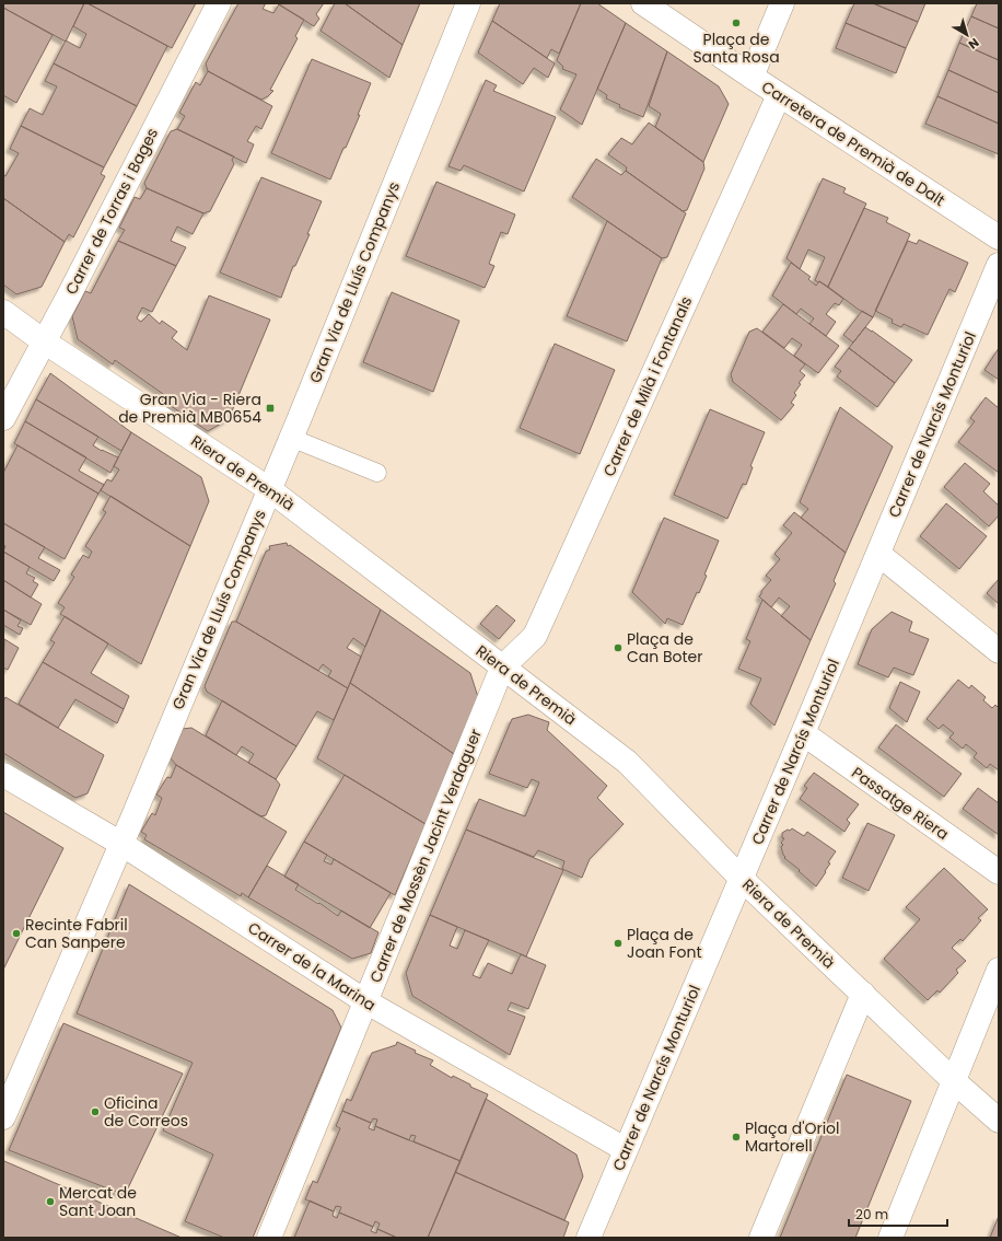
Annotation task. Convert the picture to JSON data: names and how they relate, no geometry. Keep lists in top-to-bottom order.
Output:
{
  "streets": {
    "street": [
      "Carretera de Premià de Dalt",
      "Carrer de Torras i Bages",
      "Gran Via de Lluís Companys",
      "Carrer de Milà i Fontanals",
      "Carrer de Narcís Monturiol",
      "Riera de Premià",
      "Passatge Riera",
      "Carrer de Mossèn Jacint Verdaguer",
      "Carrer de la Marina"
    ]
  },
  "crossings": [
    ["Carretera de Premià de Dalt", "Carrer de Milà i Fontanals"],
    ["Carrer de Torras i Bages", "Riera de Premià"],
    ["Gran Via de Lluís Companys", "Riera de Premià"],
    ["Gran Via de Lluís Companys", "Carrer de la Marina"],
    ["Carrer de Milà i Fontanals", "Riera de Premià"],
    ["Carrer de Milà i Fontanals", "Carrer de Mossèn Jacint Verdaguer"],
    ["Carrer de Narcís Monturiol", "Riera de Premià"],
    ["Carrer de Narcís Monturiol", "Passatge Riera"],
    ["Carrer de Narcís Monturiol", "Carrer de la Marina"],
    ["Riera de Premià", "Carrer de Mossèn Jacint Verdaguer"],
    ["Carrer de Mossèn Jacint Verdaguer", "Carrer de la Marina"]
  ],
  "places": {
    "other": [
      "Plaça de Santa Rosa",
      "Plaça de Can Boter",
      "Recinte Fabril Can Sanpere",
      "Plaça de Joan Font",
      "Oficina de Correos",
      "Plaça d'Oriol Martorell",
      "Mercat de Sant Joan"
    ],
    "transit": ["Gran Via - Riera de Premià MB0654"]
  },
  "scale_bar": "20 m",
  "north": "bottom right"
}
